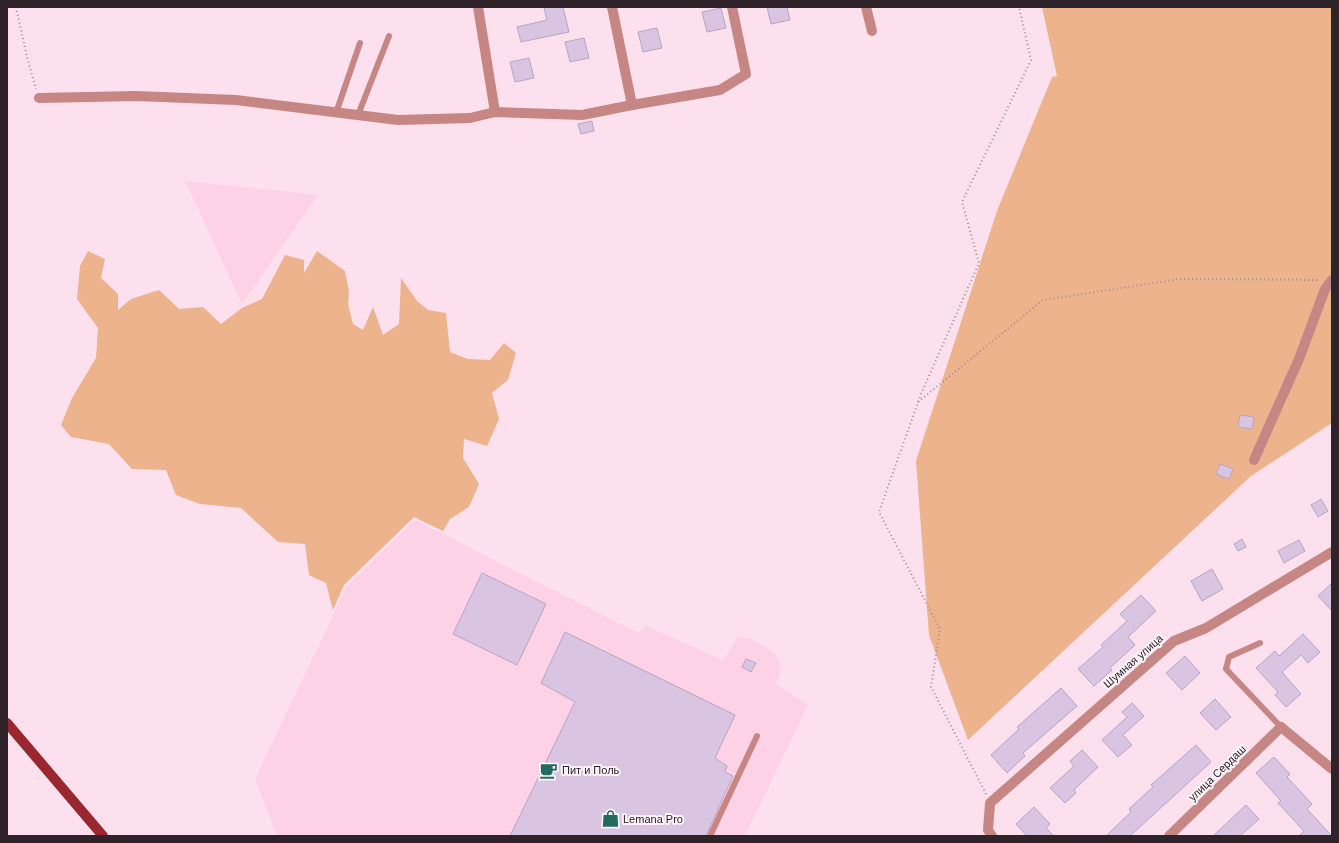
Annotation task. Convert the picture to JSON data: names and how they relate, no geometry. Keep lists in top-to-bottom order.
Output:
{
  "streets": {
    "street": ["Шумная улица", "улица Сердаш"]
  },
  "places": {
    "cafe": ["Пит и Поль"],
    "shop": ["Lemana Pro"]
  }
}
